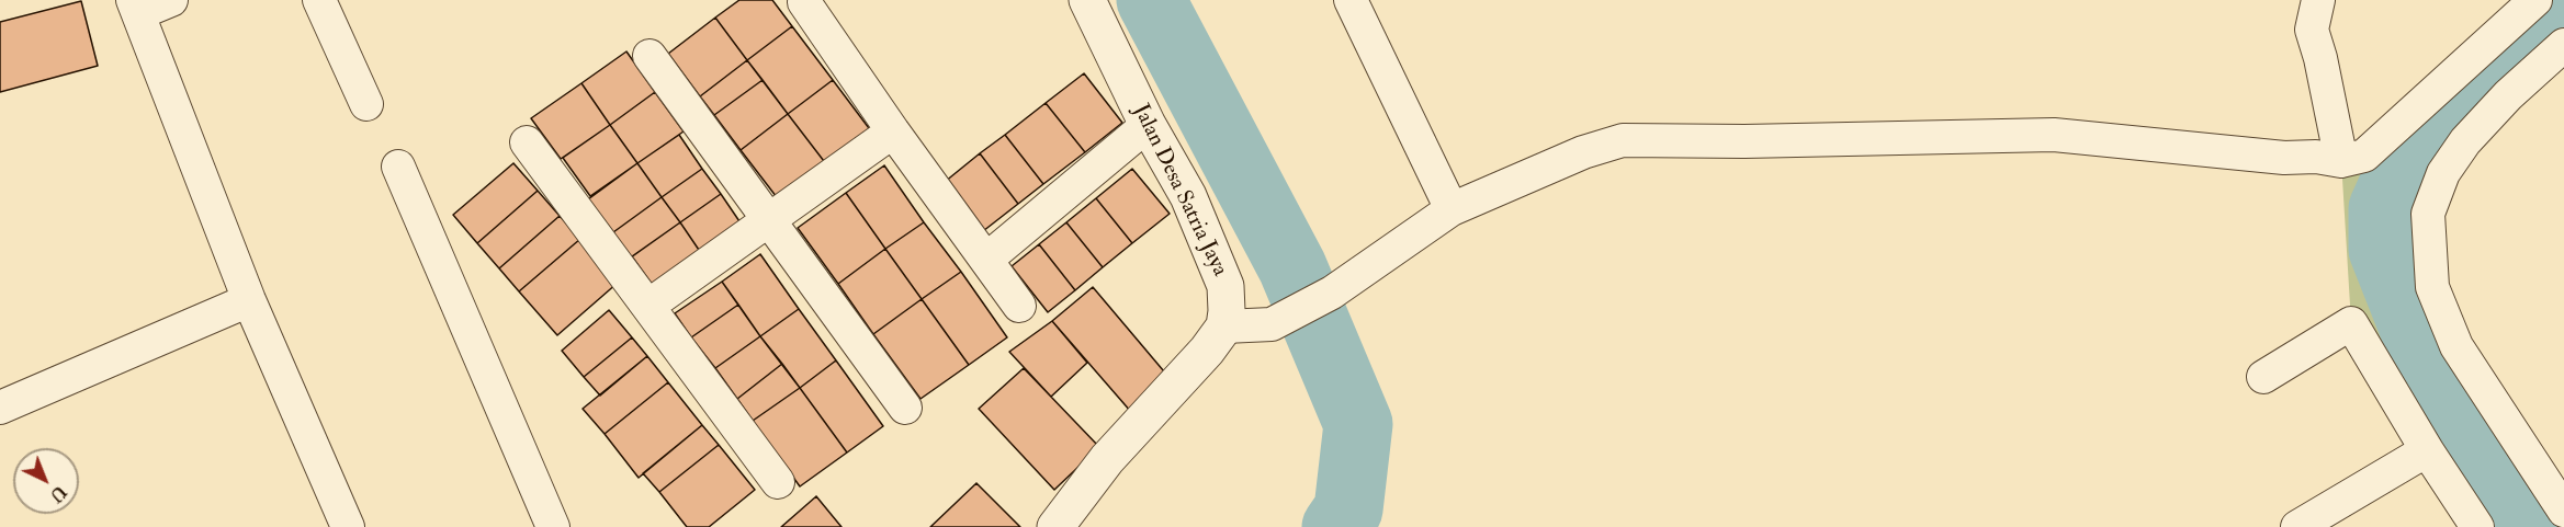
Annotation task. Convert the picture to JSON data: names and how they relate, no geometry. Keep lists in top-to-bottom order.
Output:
{
  "streets": {
    "street": ["Jalan Desa Satria Jaya"]
  },
  "north": "bottom right"
}
